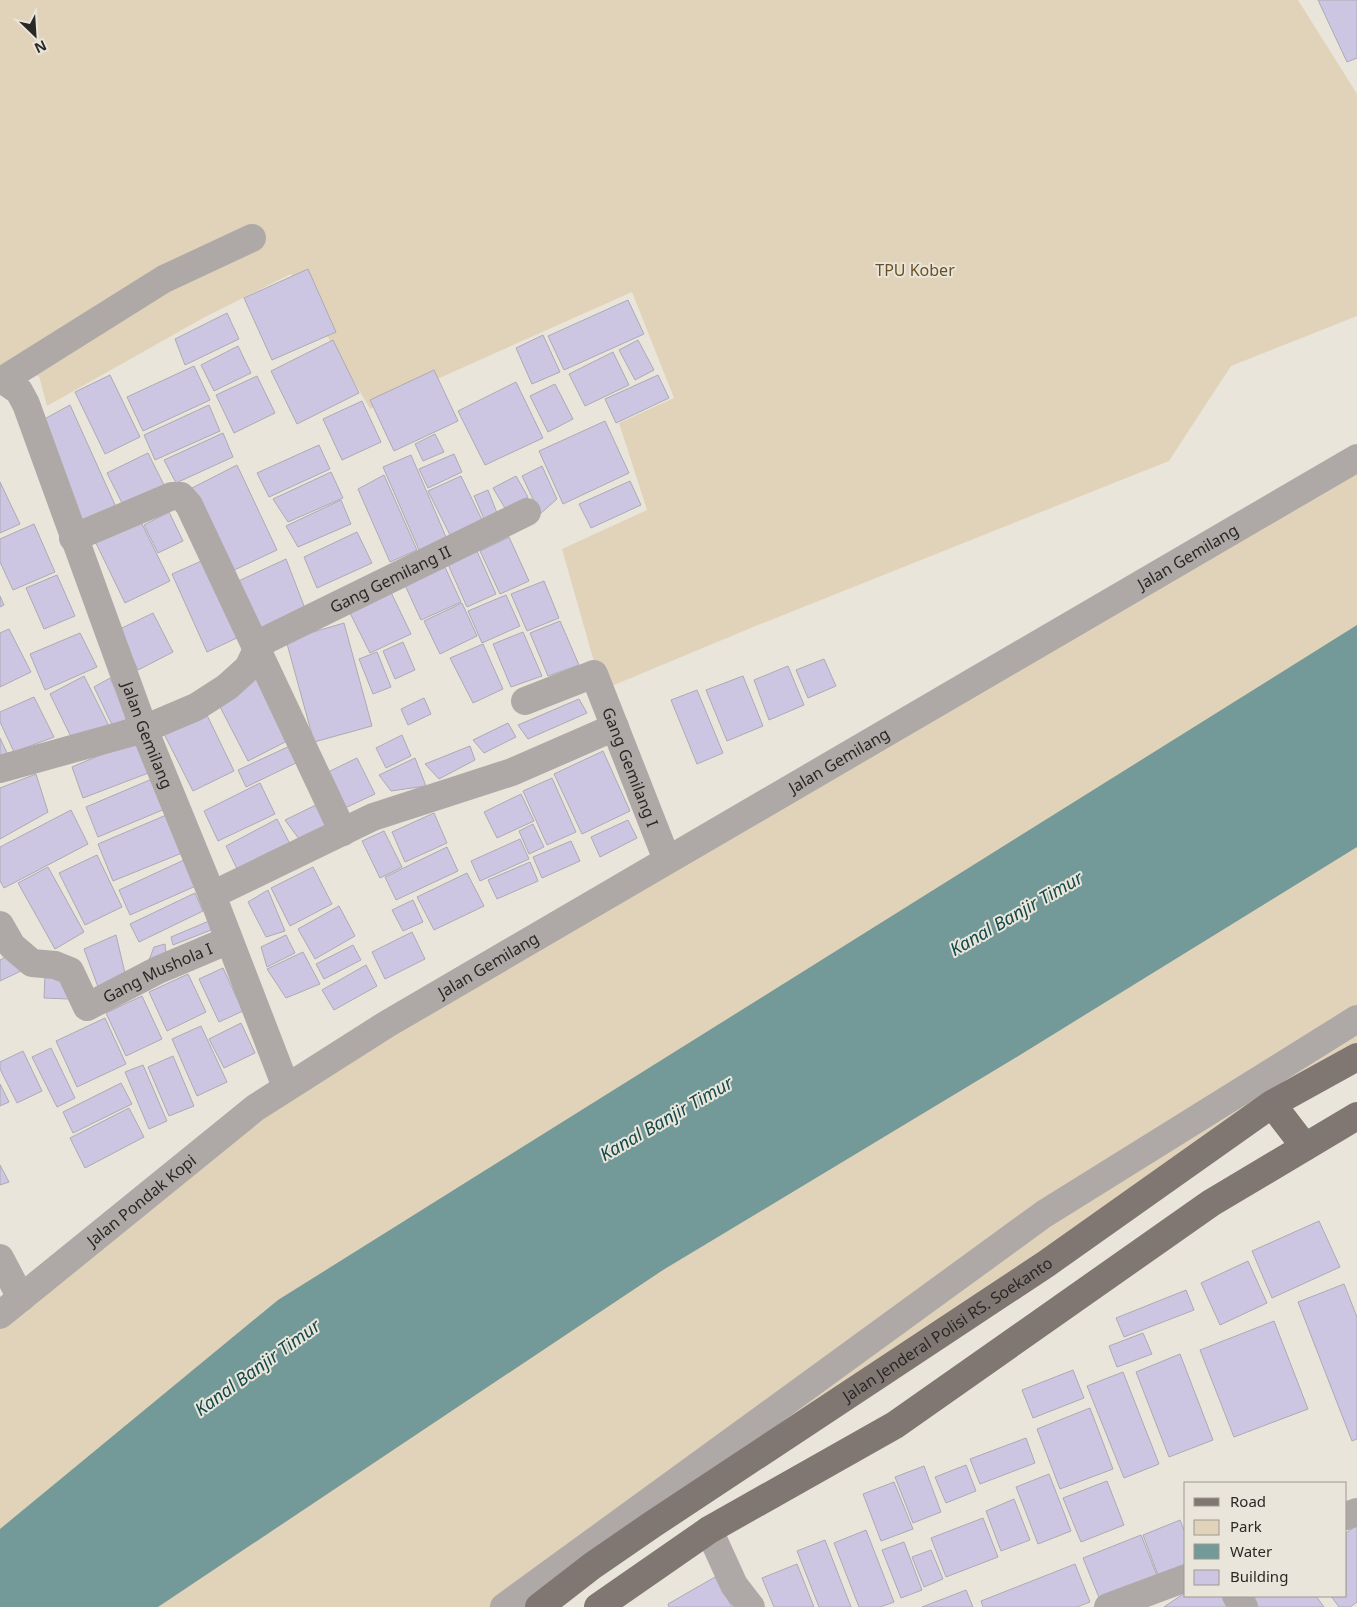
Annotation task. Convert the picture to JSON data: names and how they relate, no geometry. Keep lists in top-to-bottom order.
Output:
{
  "streets": {
    "main road": ["Jalan Jenderal Polisi RS. Soekanto"],
    "street": [
      "Jalan Gemilang",
      "Gang Gemilang II",
      "Gang Gemilang I",
      "Gang Mushola I",
      "Jalan Pondak Kopi"
    ]
  },
  "crossings": [
    ["Jalan Gemilang", "Gang Gemilang II"],
    ["Jalan Gemilang", "Gang Gemilang I"],
    ["Jalan Gemilang", "Gang Mushola I"],
    ["Jalan Gemilang", "Jalan Pondak Kopi"]
  ],
  "water": ["Kanal Banjir Timur"],
  "parks": ["TPU Kober"],
  "legend": [
    "Road",
    "Park",
    "Water",
    "Building"
  ],
  "north": "bottom right"
}
